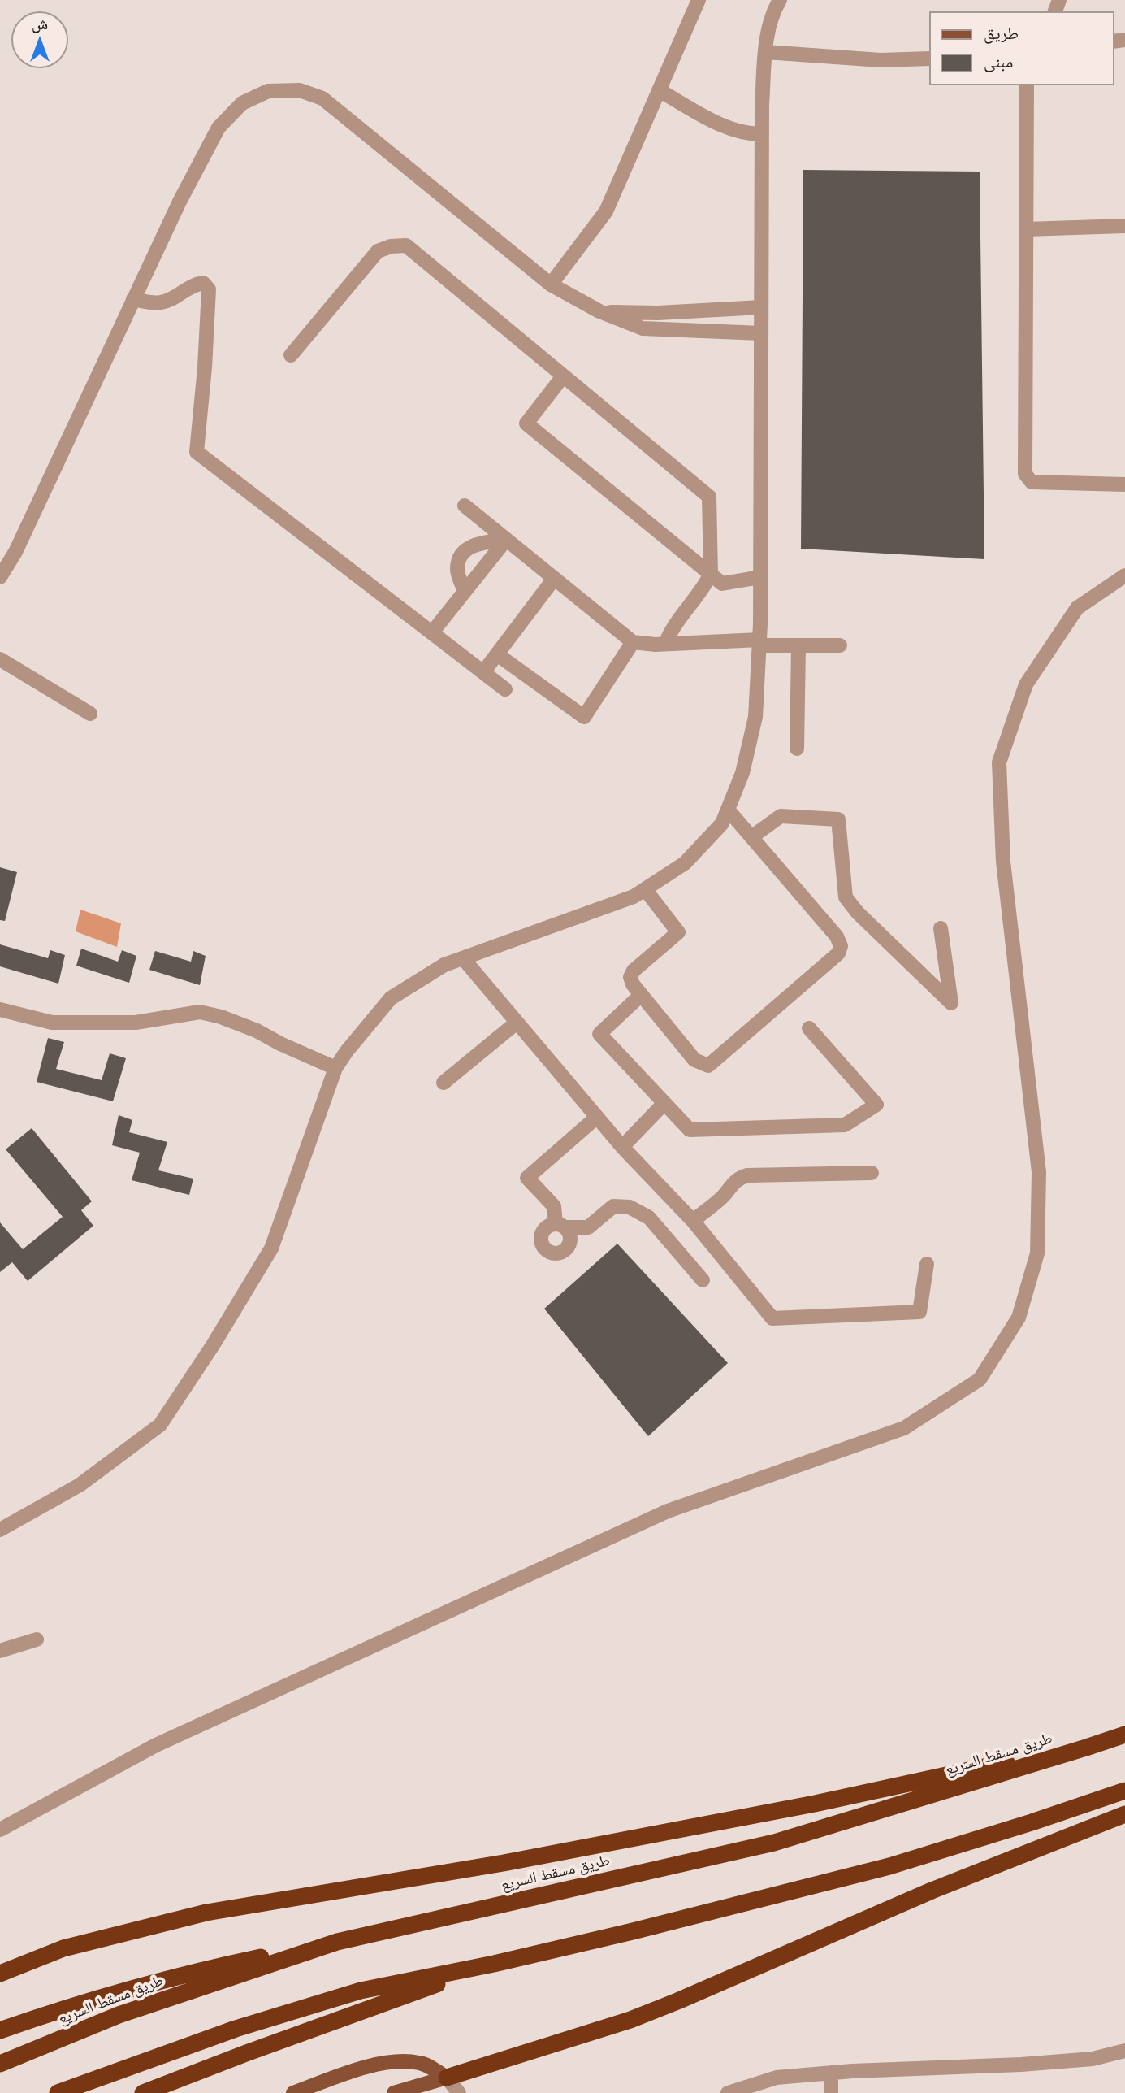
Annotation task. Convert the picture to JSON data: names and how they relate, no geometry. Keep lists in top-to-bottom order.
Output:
{
  "streets": {
    "highway": ["طريق مسقط السريع"]
  },
  "legend": ["طريق", "مبنى"],
  "north": "top"
}
